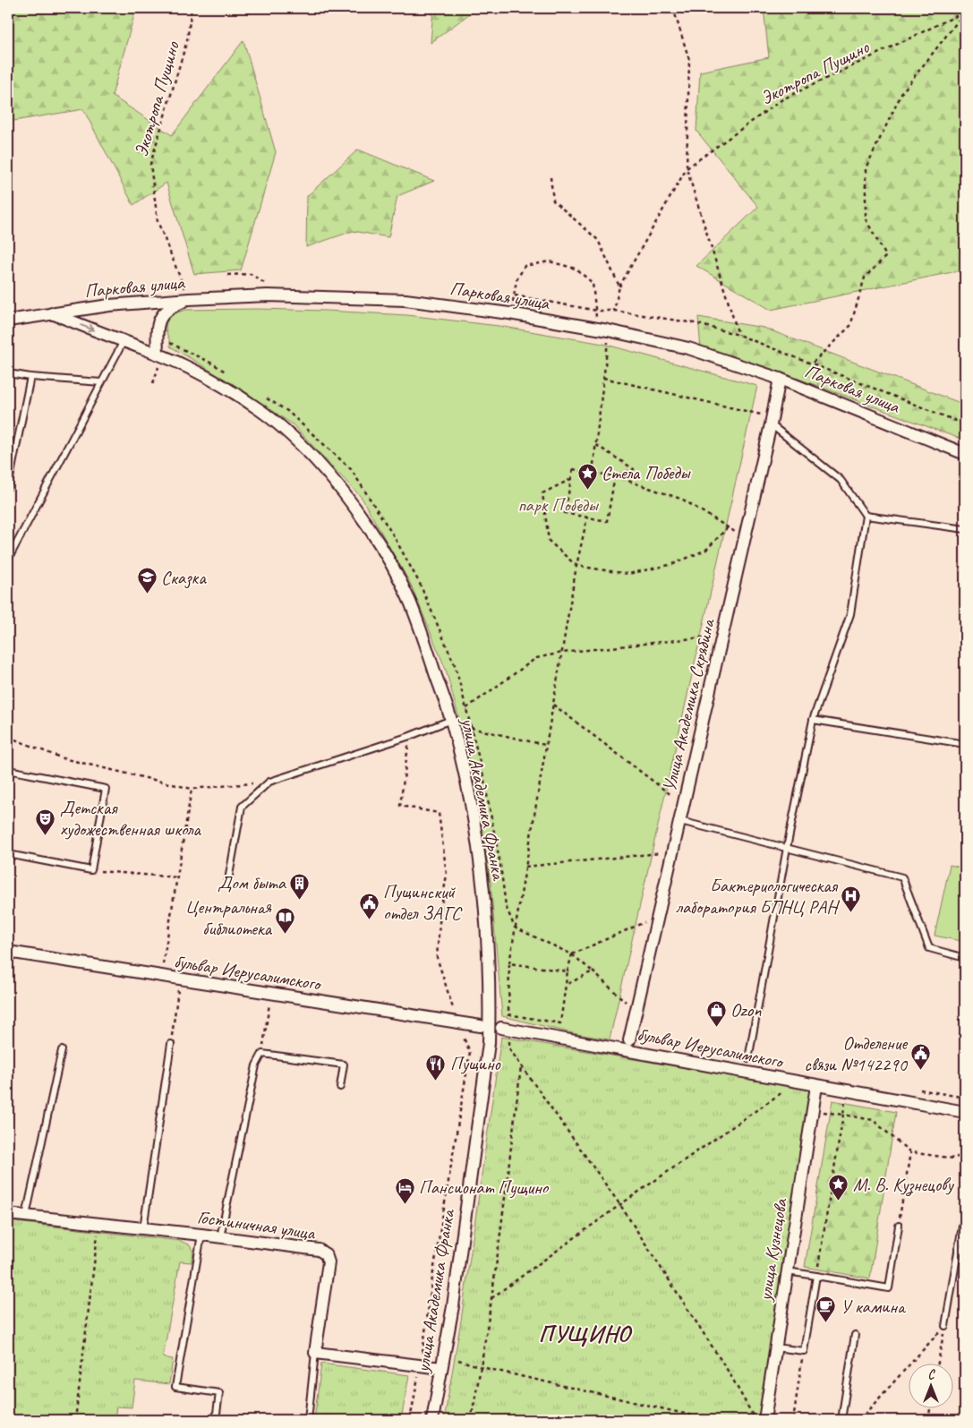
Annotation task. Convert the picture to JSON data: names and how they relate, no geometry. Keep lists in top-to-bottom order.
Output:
{
  "streets": {
    "street": [
      "Парковая улица",
      "Улица Академика Скрябина",
      "улица Академика Франка",
      "бульвар Иерусалимского",
      "Гостиничная улица",
      "улица Кузнецова"
    ],
    "path": ["Экотропа Пущино"]
  },
  "crossings": [
    ["Экотропа Пущино", "Парковая улица"],
    ["Парковая улица", "Улица Академика Скрябина"],
    ["Парковая улица", "улица Академика Франка"],
    ["бульвар Иерусалимского", "улица Кузнецова"]
  ],
  "districts": ["ПУЩИНО"],
  "parks": ["парк Победы"],
  "places": {
    "place": ["Стела Победы", "М. В. Кузнецову"],
    "school or university": ["Сказка"],
    "theatre": ["Детская художественная школа"],
    "building": ["Дом быта"],
    "hospital": ["Бактериологическая лаборатория БПНЦ РАН"],
    "public building": ["Пущинский отдел ЗАГС", "Отделение связи №142290"],
    "library": ["Центральная библиотека"],
    "shop": ["Ozon"],
    "restaurant": ["Пущино"],
    "hotel": ["Пансионат Пущино"],
    "cafe": ["У камина"]
  },
  "north": "top"
}
